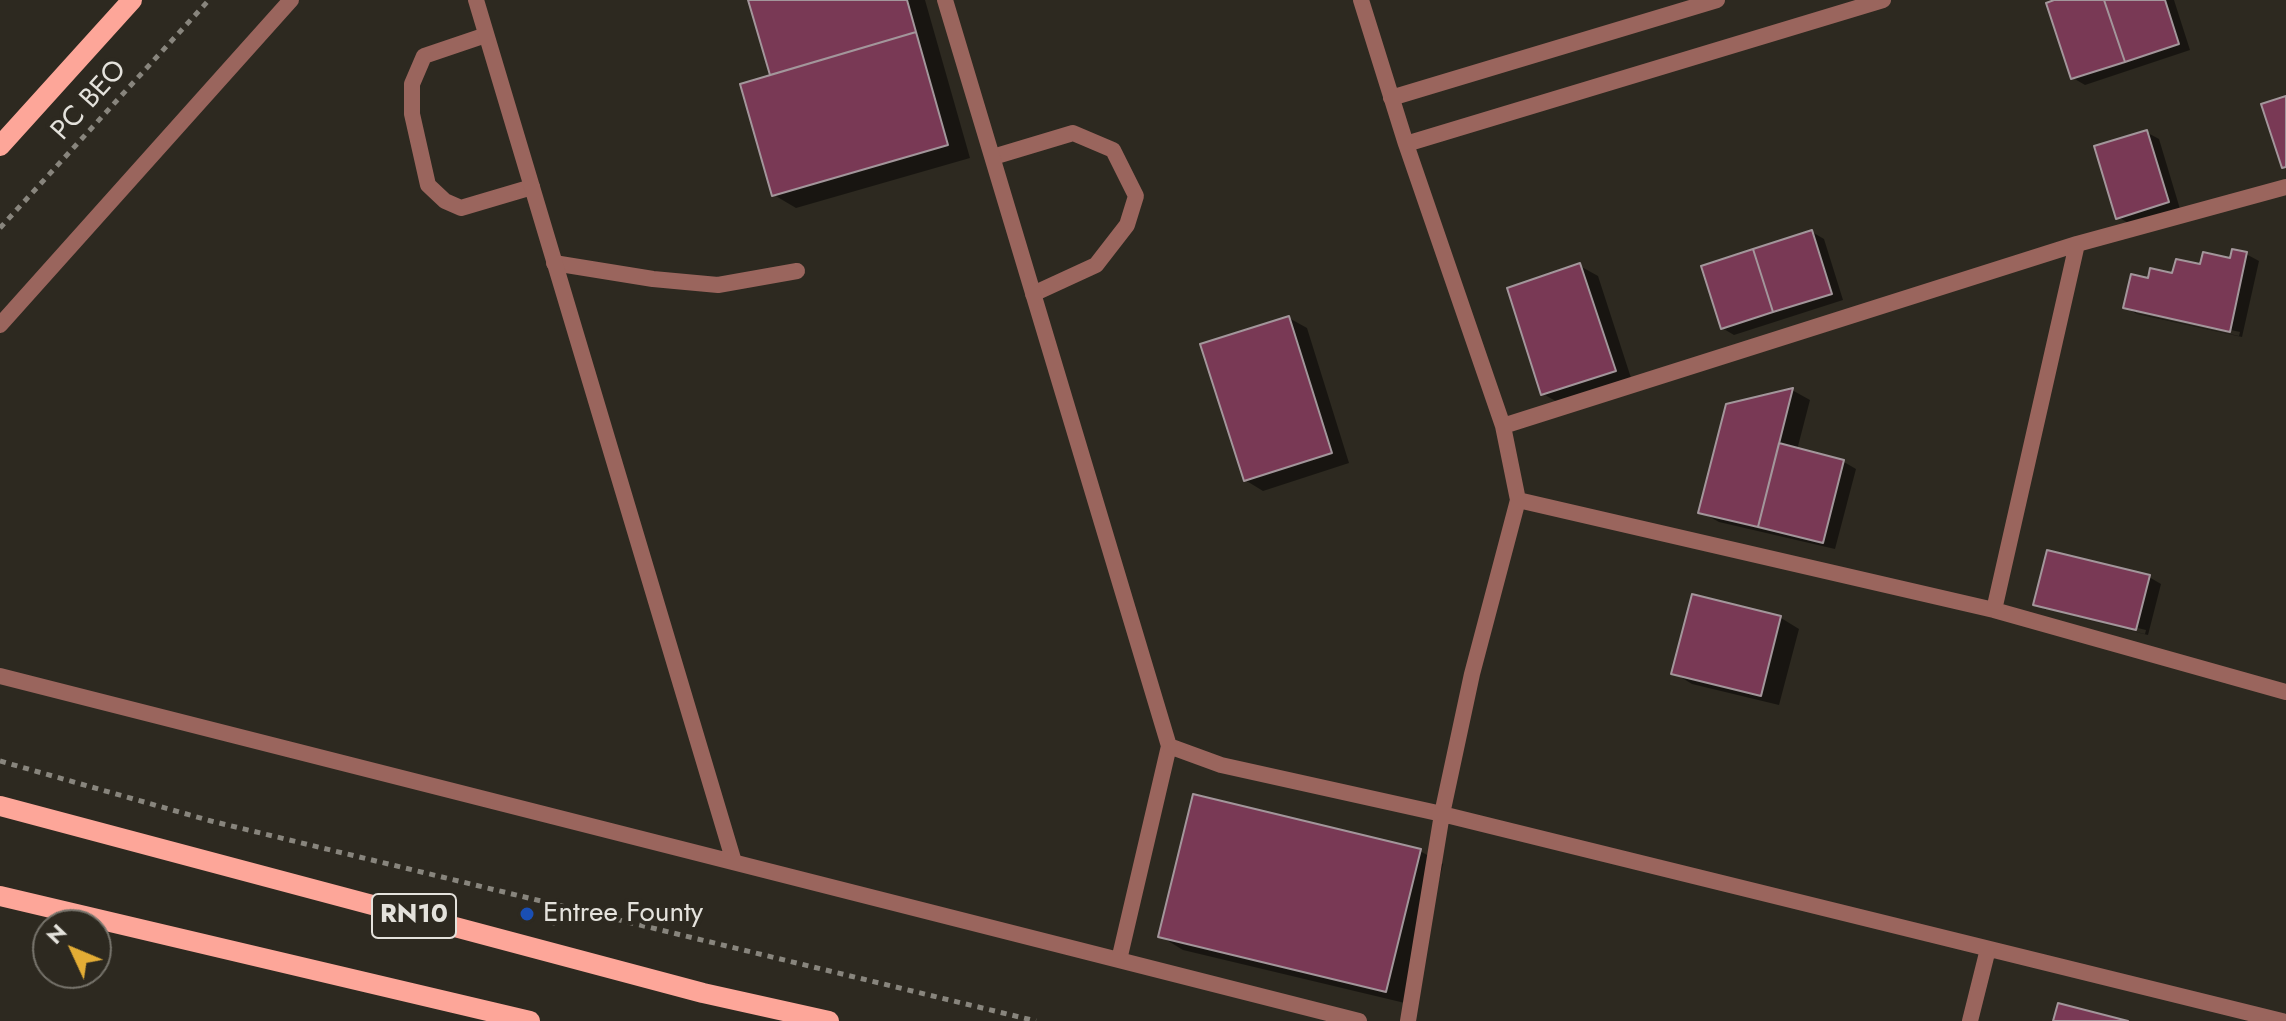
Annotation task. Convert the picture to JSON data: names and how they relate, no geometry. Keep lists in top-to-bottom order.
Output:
{
  "streets": {
    "main road": ["RN10"],
    "path": ["PC BEO"]
  },
  "places": ["Entree Founty"],
  "north": "top left"
}
